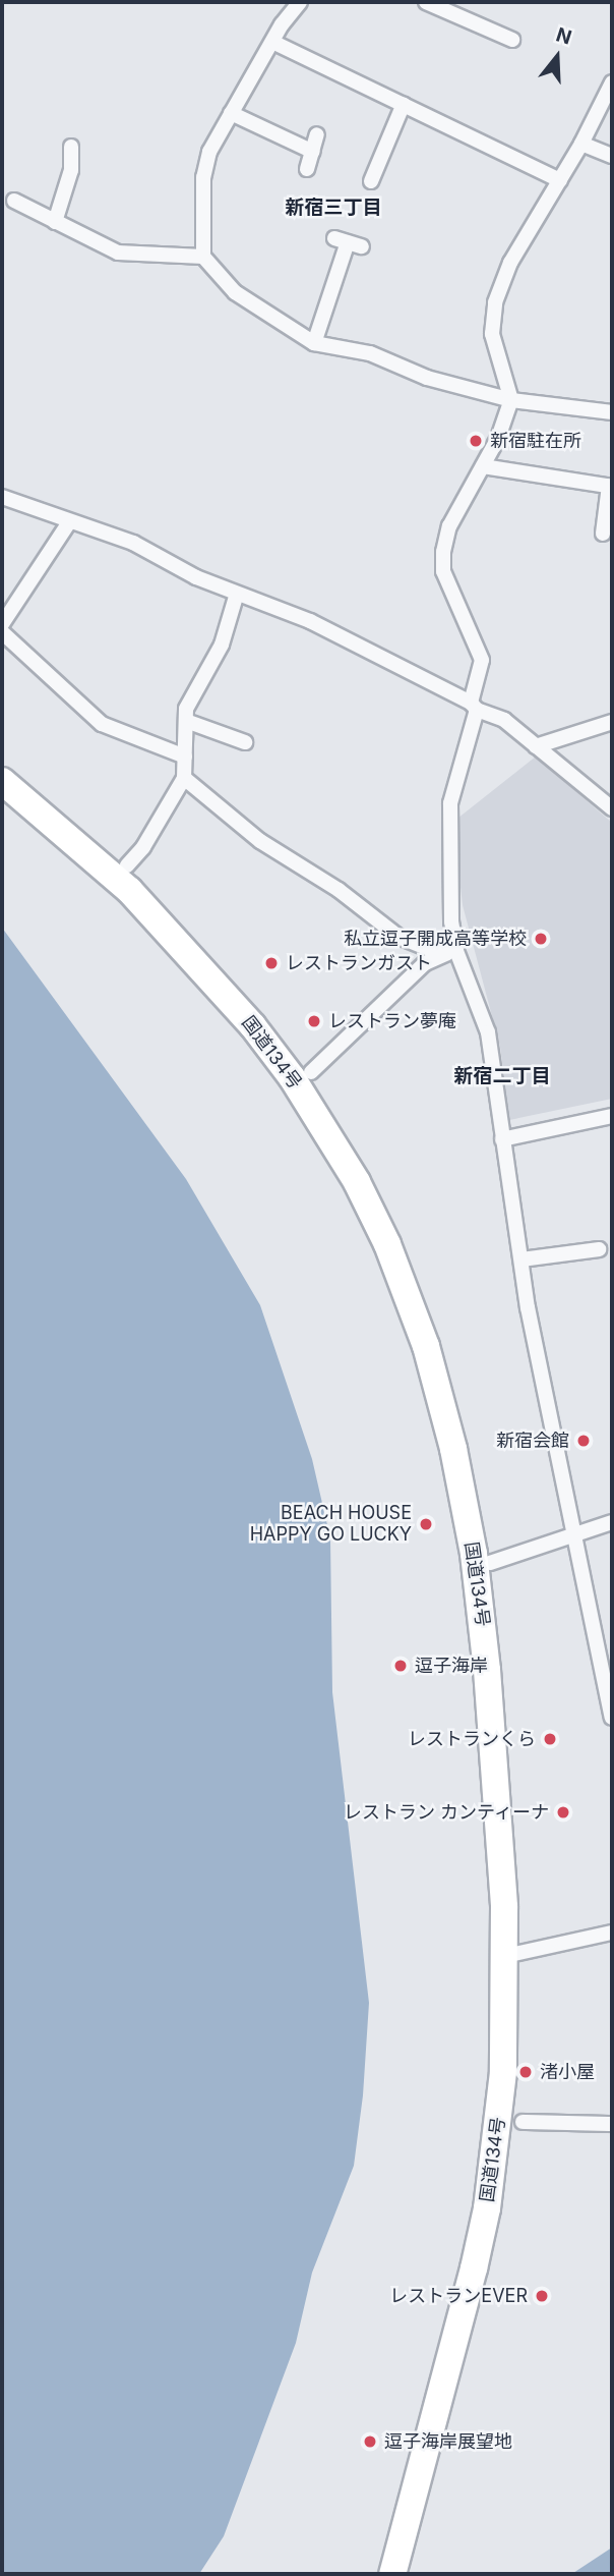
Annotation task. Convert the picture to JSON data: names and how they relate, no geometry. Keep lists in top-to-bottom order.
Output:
{
  "streets": {
    "highway": ["国道134号"]
  },
  "districts": ["新宿三丁目", "新宿二丁目"],
  "places": [
    "新宿駐在所",
    "私立逗子開成高等学校",
    "レストランガスト",
    "レストラン夢庵",
    "新宿会館",
    "BEACH HOUSE HAPPY GO LUCKY",
    "逗子海岸",
    "レストランくら",
    "レストラン カンティーナ",
    "渚小屋",
    "レストランEVER",
    "逗子海岸展望地"
  ],
  "north": "top"
}
